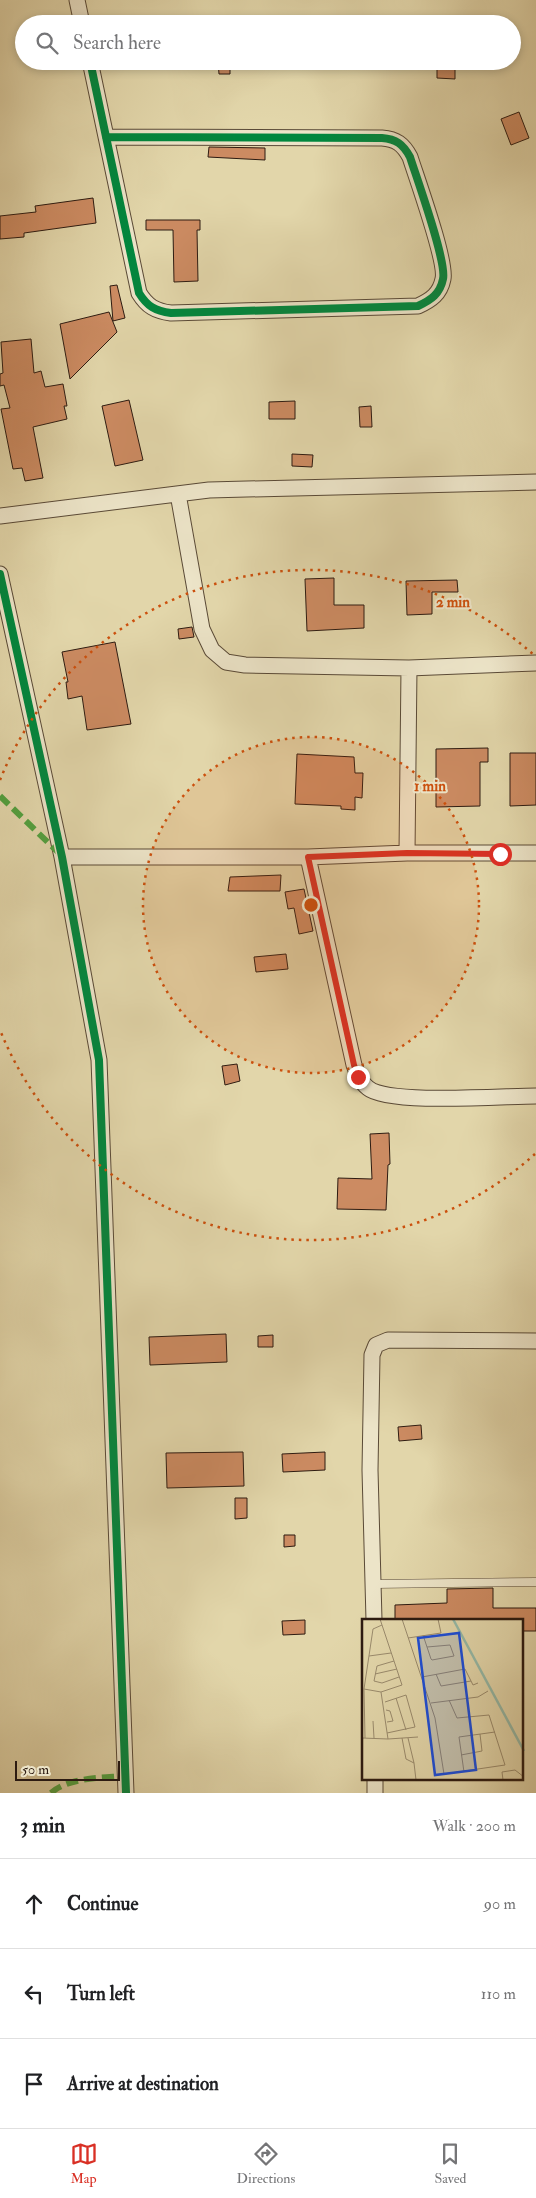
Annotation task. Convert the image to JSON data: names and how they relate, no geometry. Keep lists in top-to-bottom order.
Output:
{
  "scale_bar": "50 m",
  "page": {
    "search": "Search here",
    "scale": "50 m",
    "heading": ["3 min", "Walk · 200 m"],
    "list": [
      ["Continue", "90 m"],
      ["Turn left", "110 m"],
      "Arrive at destination"
    ],
    "nav": ["Map", "Directions", "Saved"]
  },
  "rings": ["2 min", "1 min"]
}
